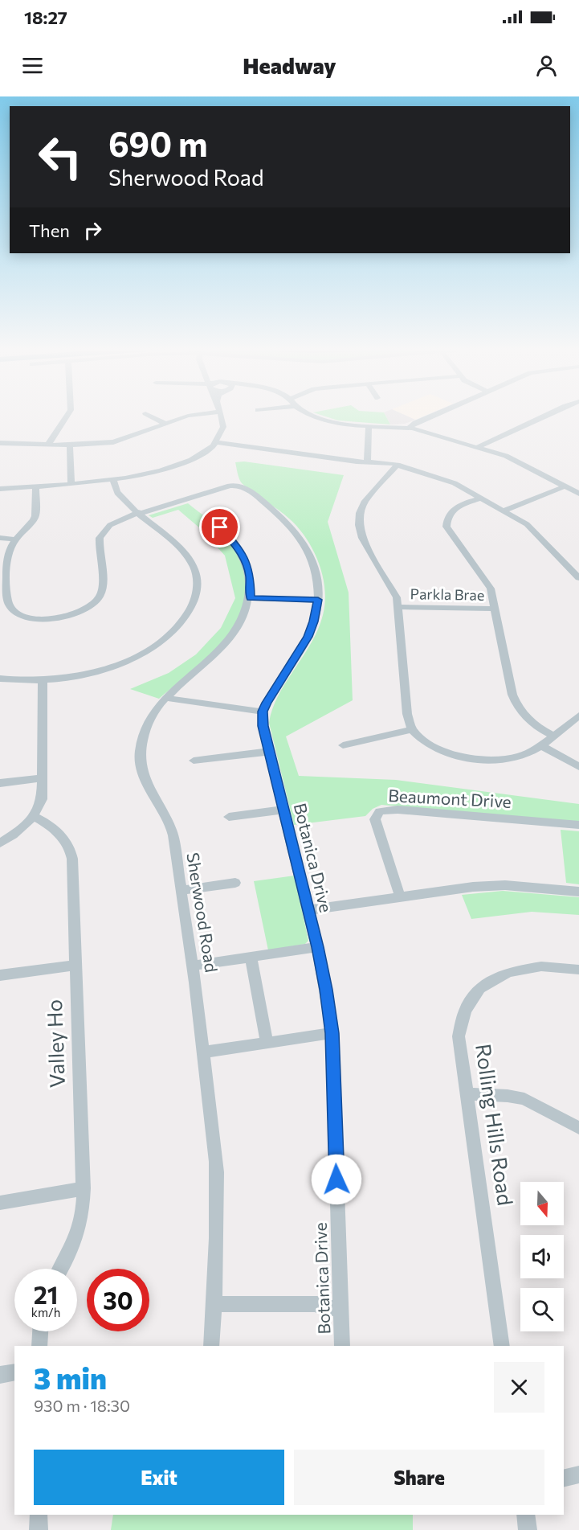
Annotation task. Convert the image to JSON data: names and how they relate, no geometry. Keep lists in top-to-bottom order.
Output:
{
  "streets": {
    "street": [
      "Parkla Brae",
      "Beaumont Drive",
      "Botanica Drive",
      "Sherwood Road",
      "Valley Ho",
      "Rolling Hills Road"
    ]
  },
  "north": "bottom",
  "page": {
    "status": "18:27",
    "header": "Headway",
    "turn": ["690 m", "Sherwood Road"],
    "then": "Then",
    "speed": "21 km/h",
    "limit": "30",
    "heading": ["3 min", "930 m · 18:30"],
    "buttons": ["Exit", "Share"]
  }
}
